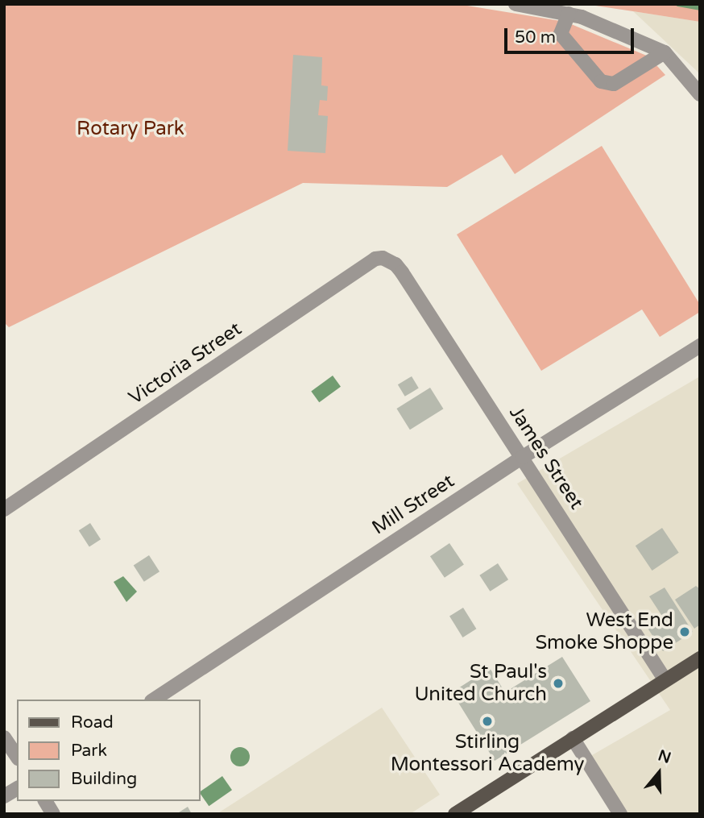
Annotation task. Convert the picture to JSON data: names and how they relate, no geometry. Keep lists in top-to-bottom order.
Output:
{
  "streets": {
    "street": ["Victoria Street", "James Street", "Mill Street"]
  },
  "crossings": [
    ["Victoria Street", "James Street"],
    ["James Street", "Mill Street"]
  ],
  "parks": ["Rotary Park"],
  "places": ["West End Smoke Shoppe", "St Paul's United Church", "Stirling Montessori Academy"],
  "legend": ["Road", "Park", "Building"],
  "scale_bar": "50 m",
  "north": "top"
}
